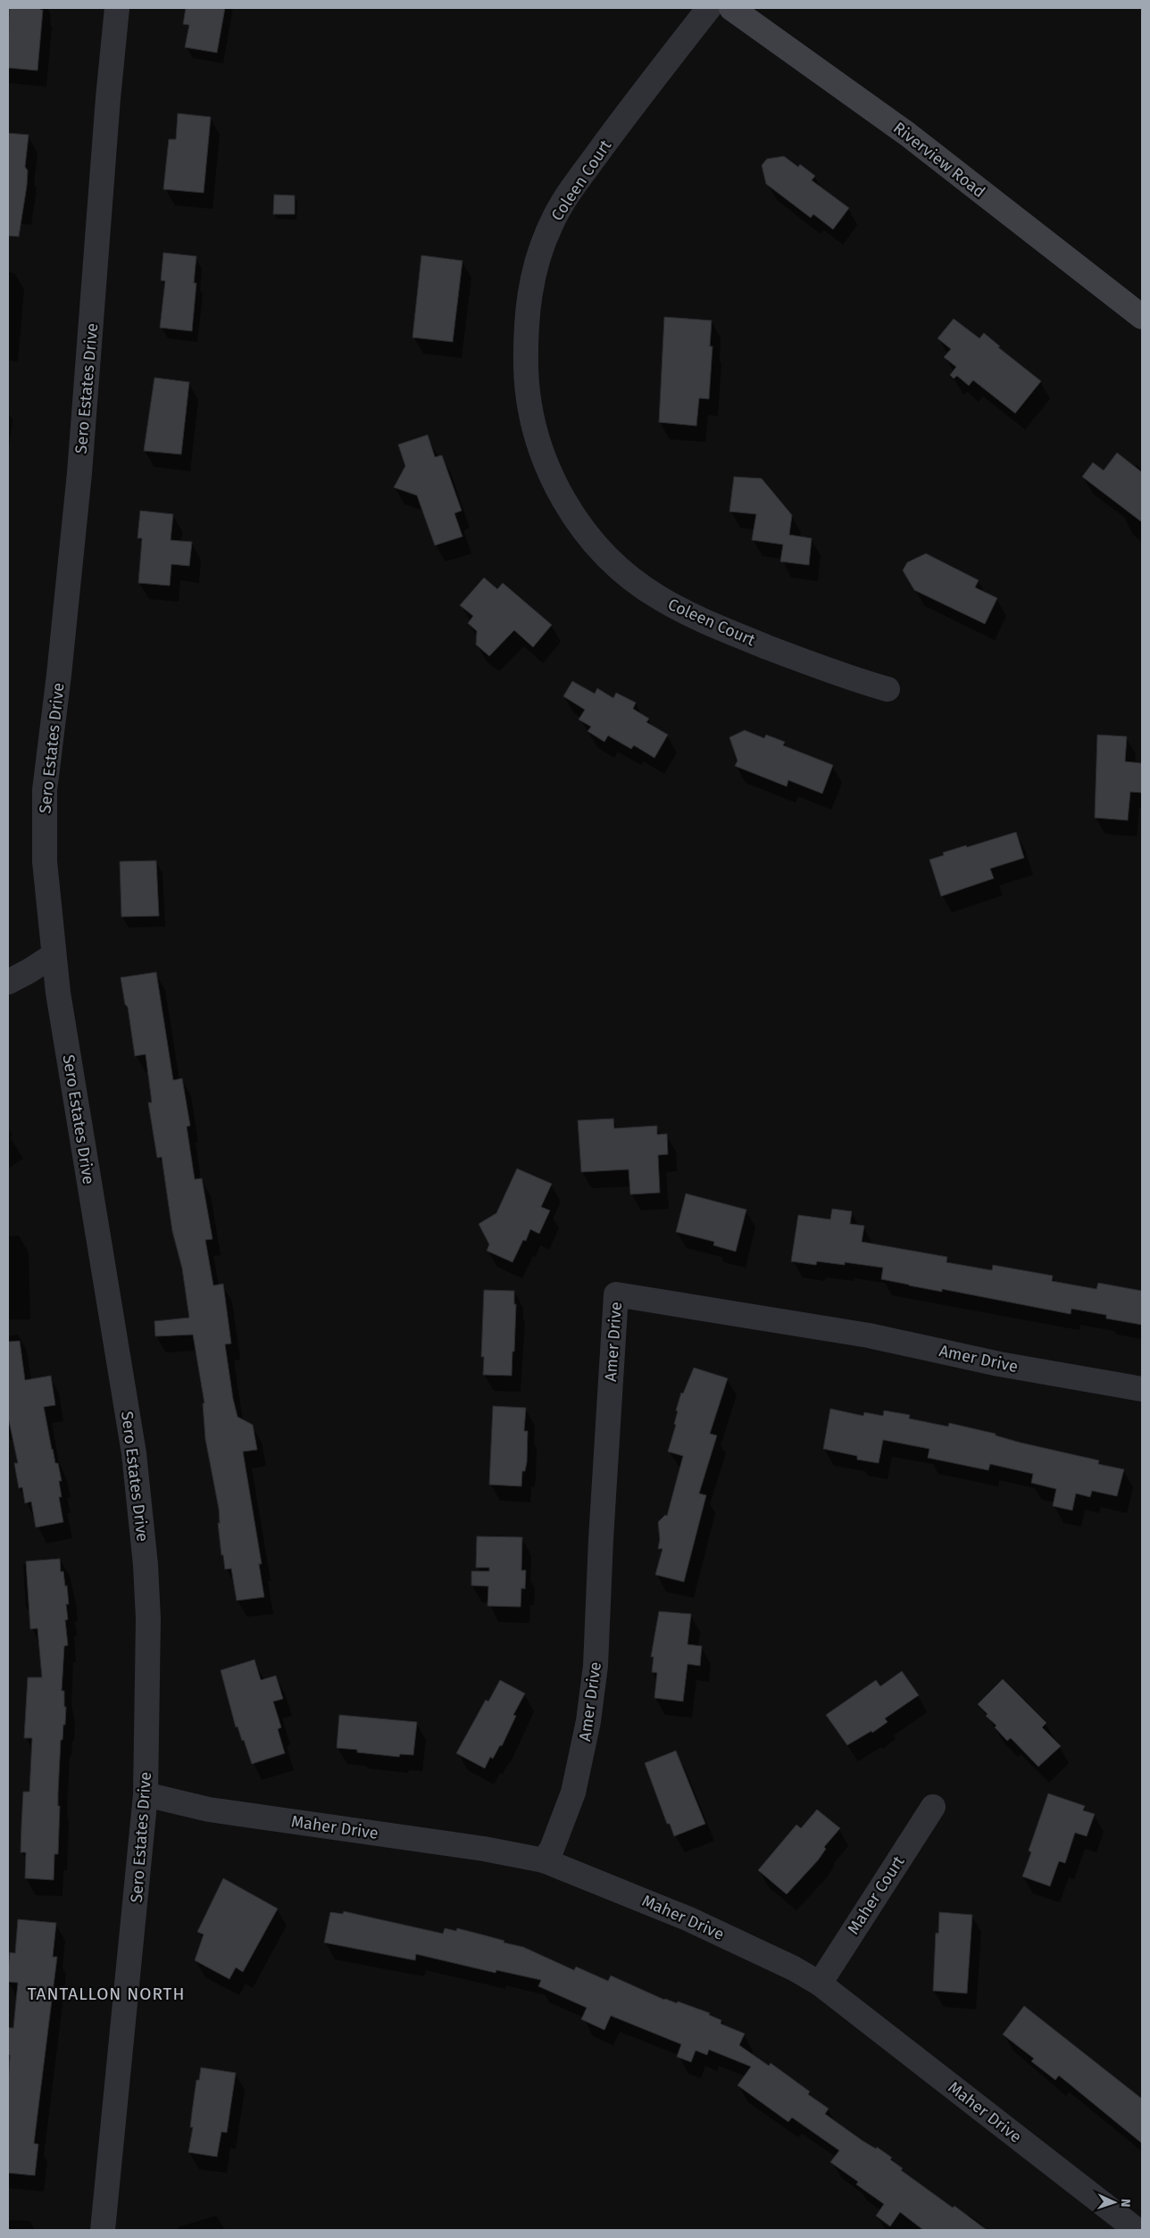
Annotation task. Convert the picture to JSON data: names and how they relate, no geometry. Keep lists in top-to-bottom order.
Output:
{
  "streets": {
    "street": [
      "Riverview Road",
      "Coleen Court",
      "Sero Estates Drive",
      "Amer Drive",
      "Maher Drive",
      "Maher Court"
    ]
  },
  "crossings": [
    ["Sero Estates Drive", "Maher Drive"],
    ["Amer Drive", "Maher Drive"],
    ["Maher Drive", "Maher Court"]
  ],
  "districts": ["TANTALLON NORTH"],
  "north": "right"
}
